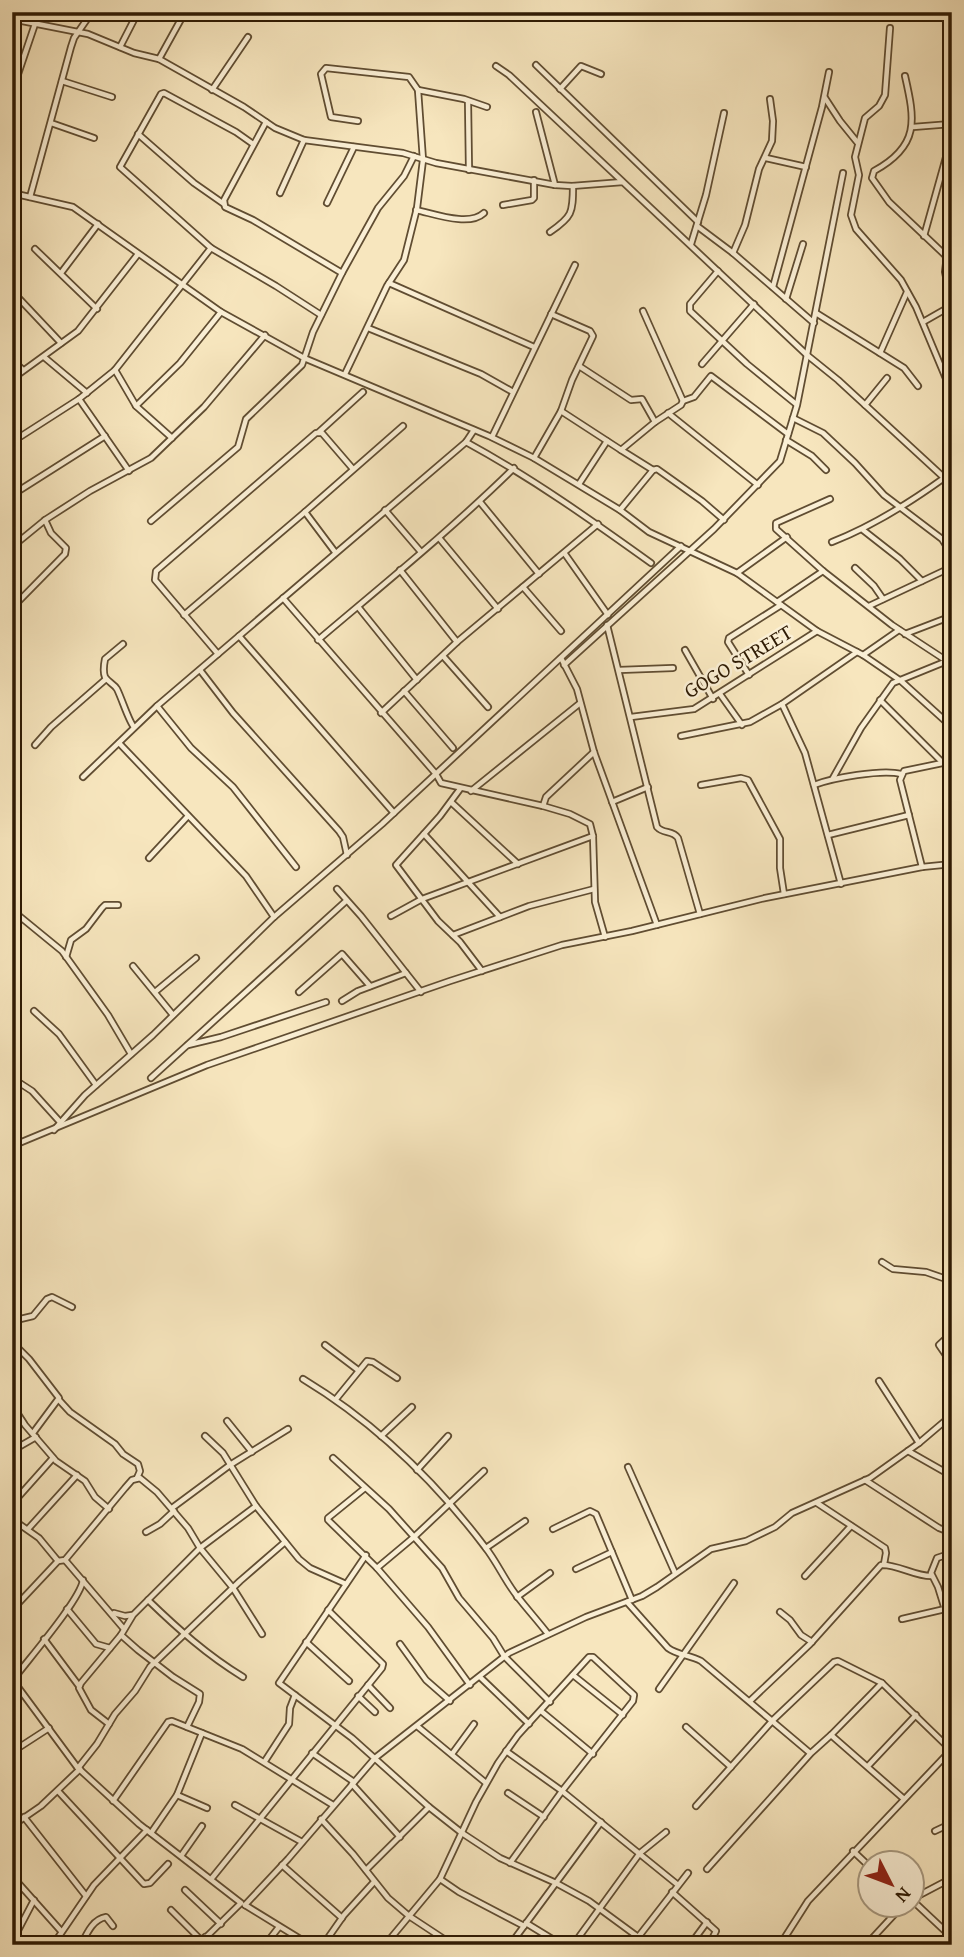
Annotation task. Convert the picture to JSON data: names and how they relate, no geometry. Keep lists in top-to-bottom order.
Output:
{
  "streets": {
    "street": ["GOGO STREET"]
  },
  "north": "bottom right"
}
